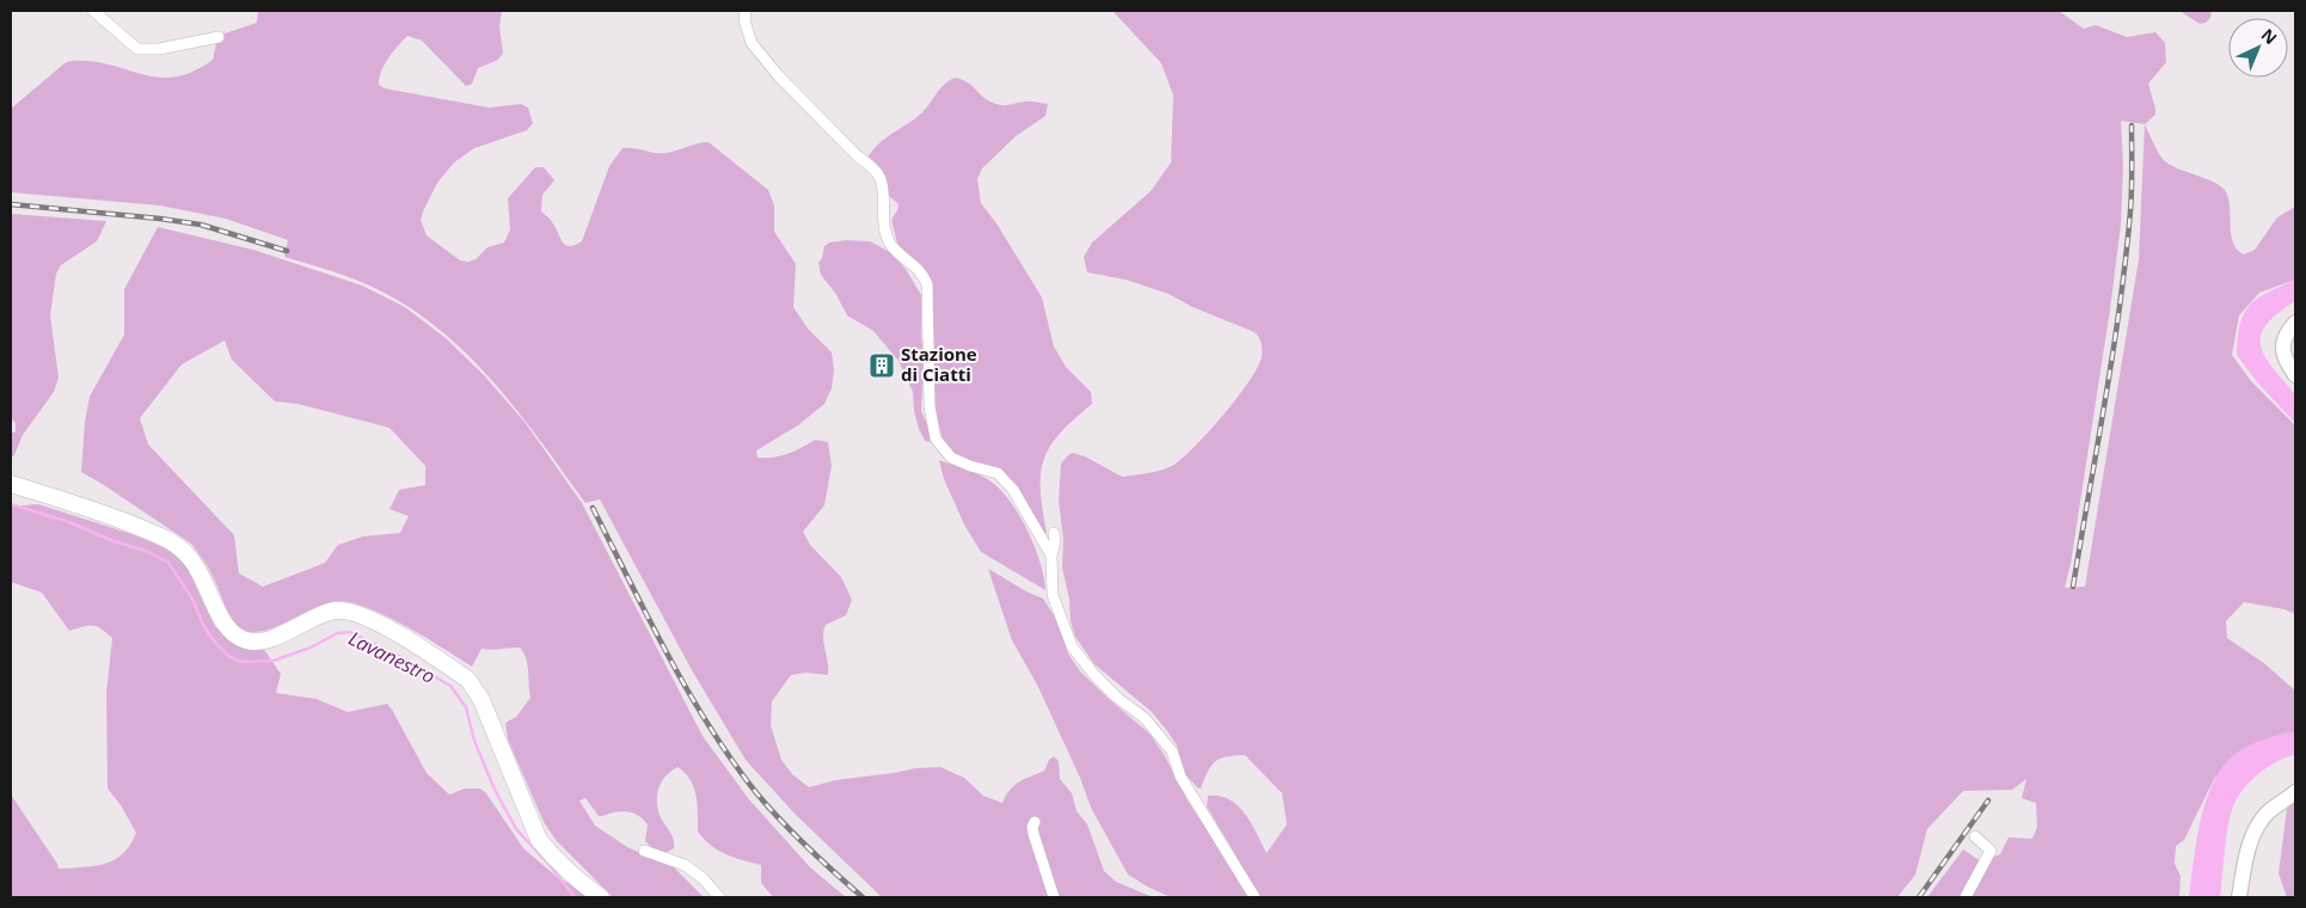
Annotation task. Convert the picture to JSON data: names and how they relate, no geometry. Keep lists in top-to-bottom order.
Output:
{
  "water": ["Lavanestro"],
  "places": {
    "building": ["Stazione di Ciatti"]
  },
  "north": "top right"
}
